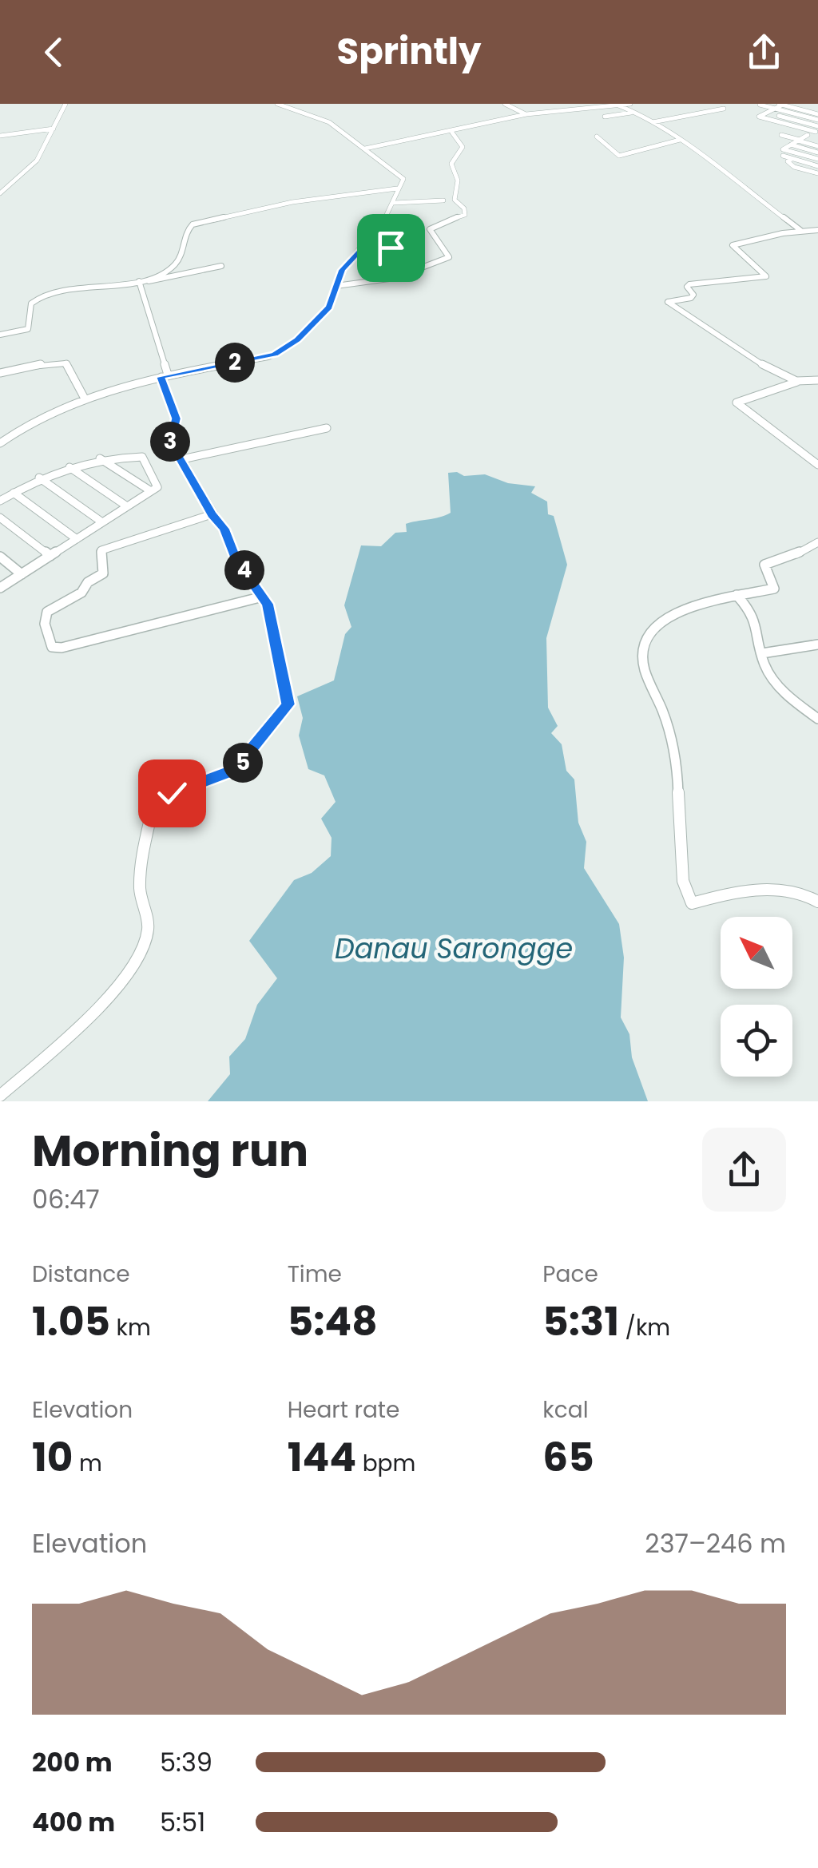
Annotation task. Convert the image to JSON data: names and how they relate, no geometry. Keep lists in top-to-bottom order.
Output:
{
  "water": ["Danau Sarongge"],
  "north": "top left",
  "page": {
    "header": "Sprintly",
    "pins": [
      "2",
      "3",
      "4",
      "5"
    ],
    "heading": ["Morning run", "06:47"],
    "stats": [
      ["Distance", "1.05 km"],
      ["Time", "5:48"],
      ["Pace", "5:31 /km"],
      ["Elevation", "10 m"],
      ["Heart rate", "144 bpm"],
      ["kcal", "65"]
    ],
    "chart": ["Elevation", "237–246 m"],
    "list": [
      {
        "name": "200 m",
        "note": "5:39"
      },
      {
        "name": "400 m",
        "note": "5:51"
      }
    ]
  }
}
